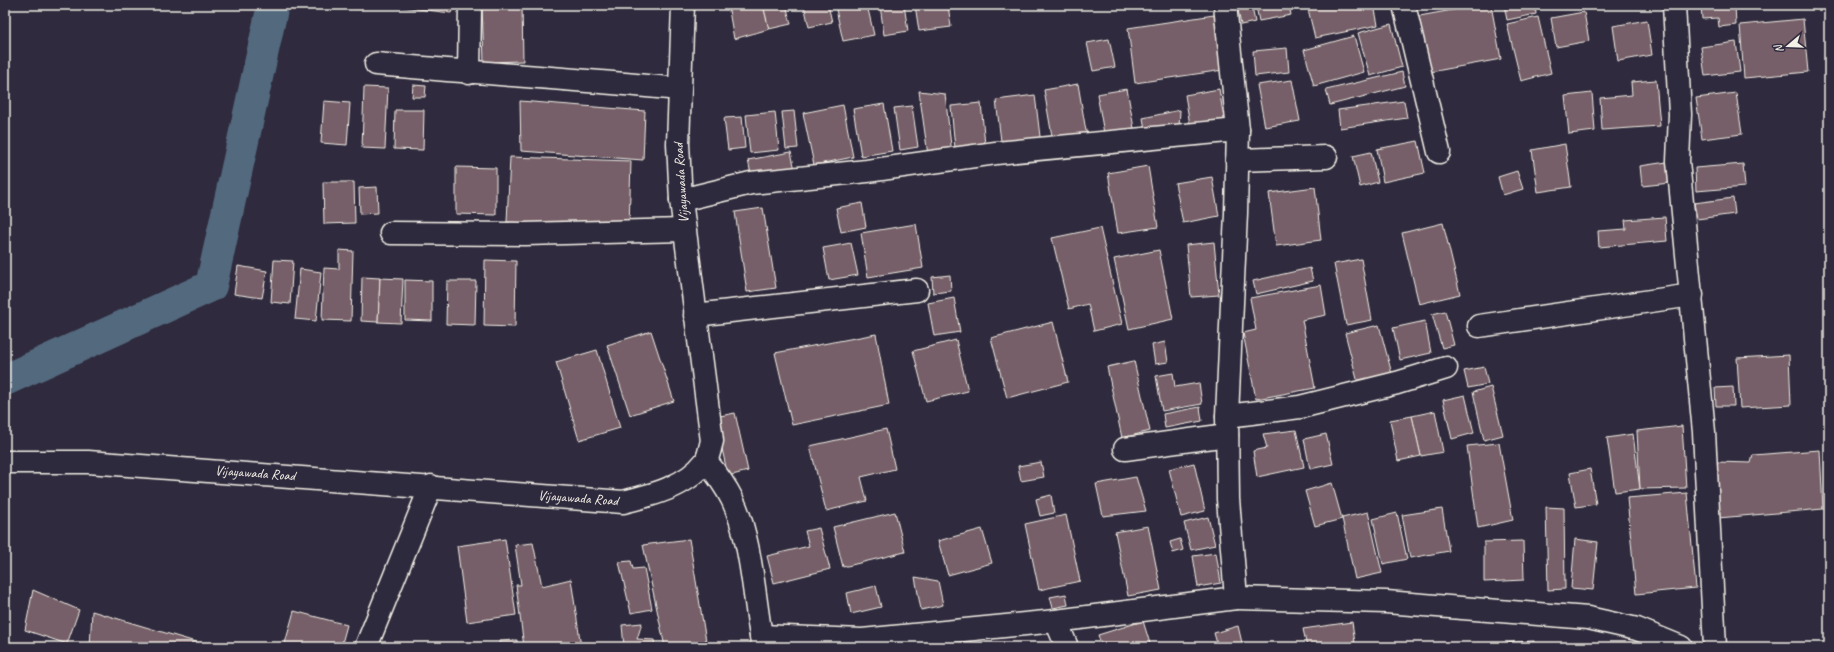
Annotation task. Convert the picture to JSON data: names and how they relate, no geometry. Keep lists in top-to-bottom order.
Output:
{
  "streets": {
    "street": ["Vijayawada Road"]
  },
  "north": "left"
}
